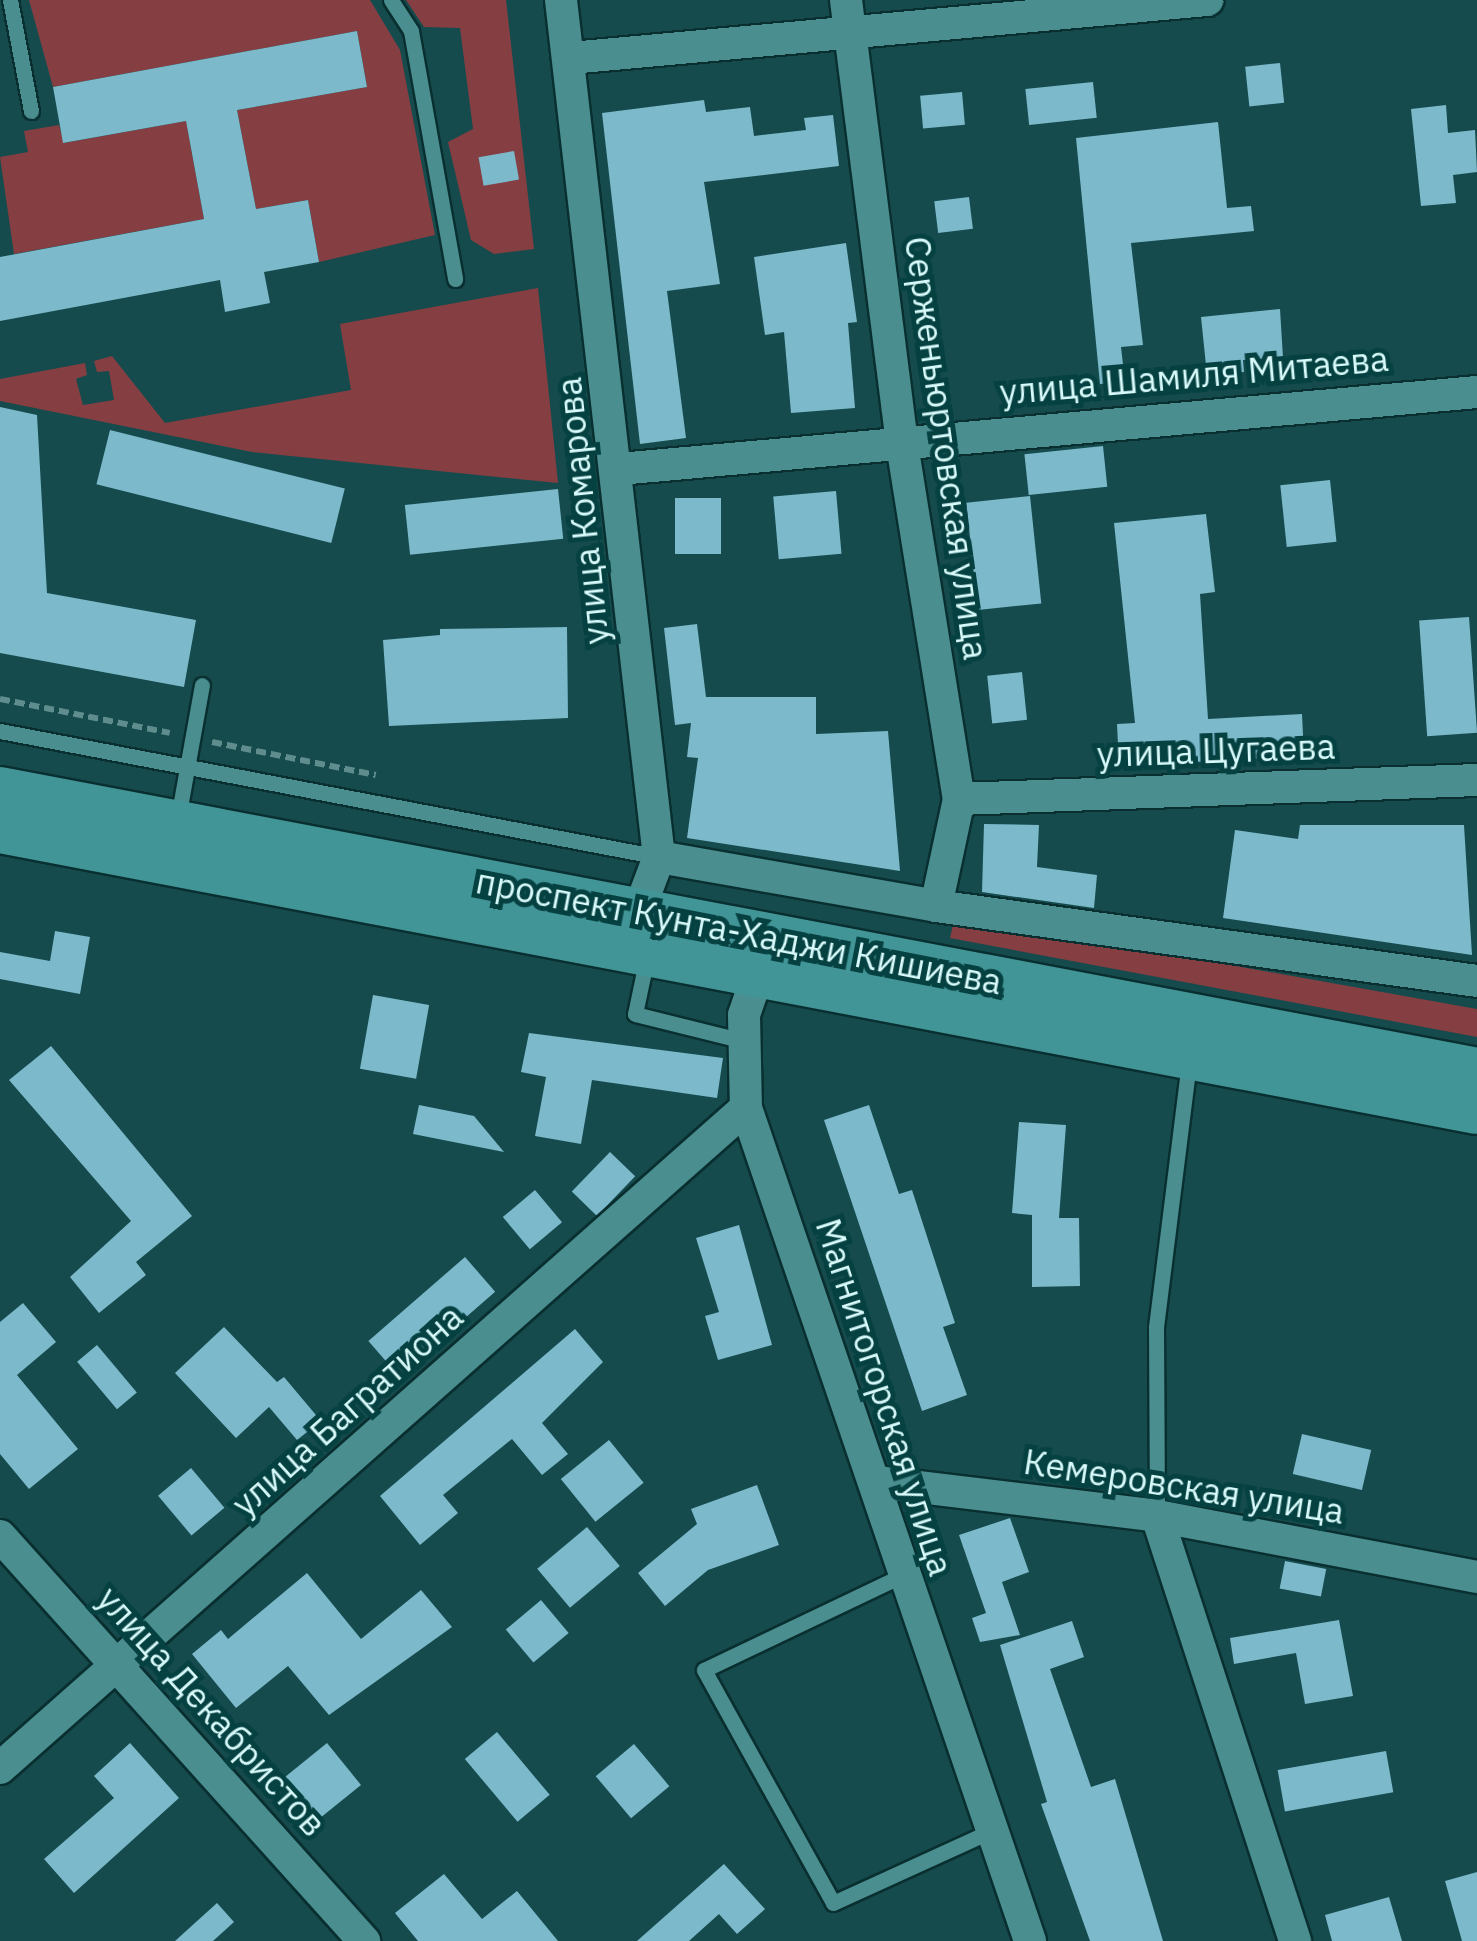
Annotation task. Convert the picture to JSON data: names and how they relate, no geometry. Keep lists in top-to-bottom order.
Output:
{
  "streets": {
    "main road": ["проспект Кунта-Хаджи Кишиева"],
    "street": [
      "улица Шамиля Митаева",
      "Серженьюртовская улица",
      "улица Комарова",
      "улица Цугаева",
      "Магнитогорская улица",
      "улица Багратиона",
      "Кемеровская улица",
      "улица Декабристов"
    ]
  },
  "crossings": [
    ["улица Шамиля Митаева", "Серженьюртовская улица"],
    ["улица Шамиля Митаева", "улица Комарова"],
    ["Серженьюртовская улица", "улица Цугаева"],
    ["улица Комарова", "проспект Кунта-Хаджи Кишиева"],
    ["проспект Кунта-Хаджи Кишиева", "Магнитогорская улица"],
    ["Магнитогорская улица", "улица Багратиона"],
    ["Магнитогорская улица", "Кемеровская улица"],
    ["улица Багратиона", "улица Декабристов"]
  ]
}
